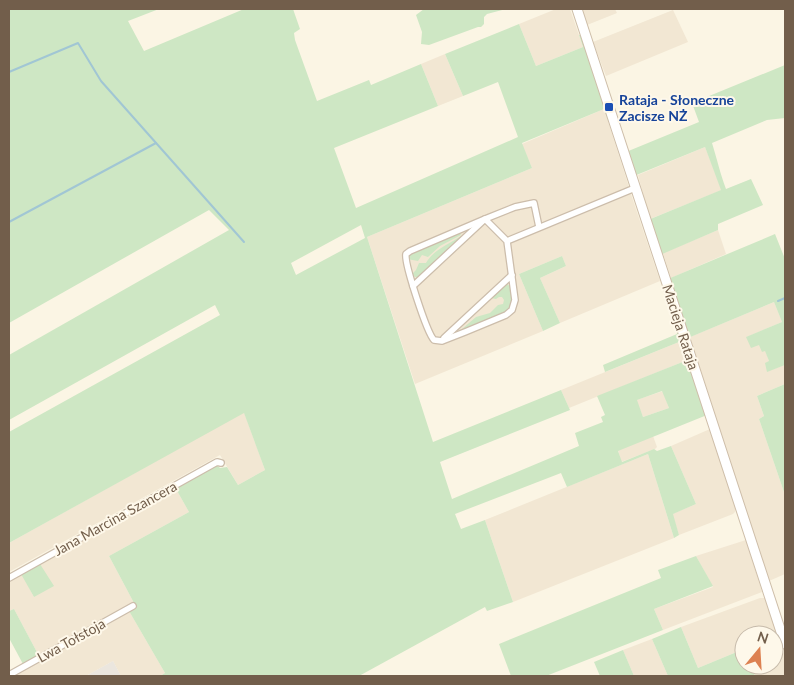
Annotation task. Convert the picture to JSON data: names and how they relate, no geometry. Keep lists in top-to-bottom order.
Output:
{
  "streets": {
    "street": ["Macieja Rataja", "Jana Marcina Szancera", "Lwa Tołstoja"]
  },
  "places": {
    "transit": ["Rataja - Słoneczne Zacisze NŻ"]
  },
  "north": "top"
}
